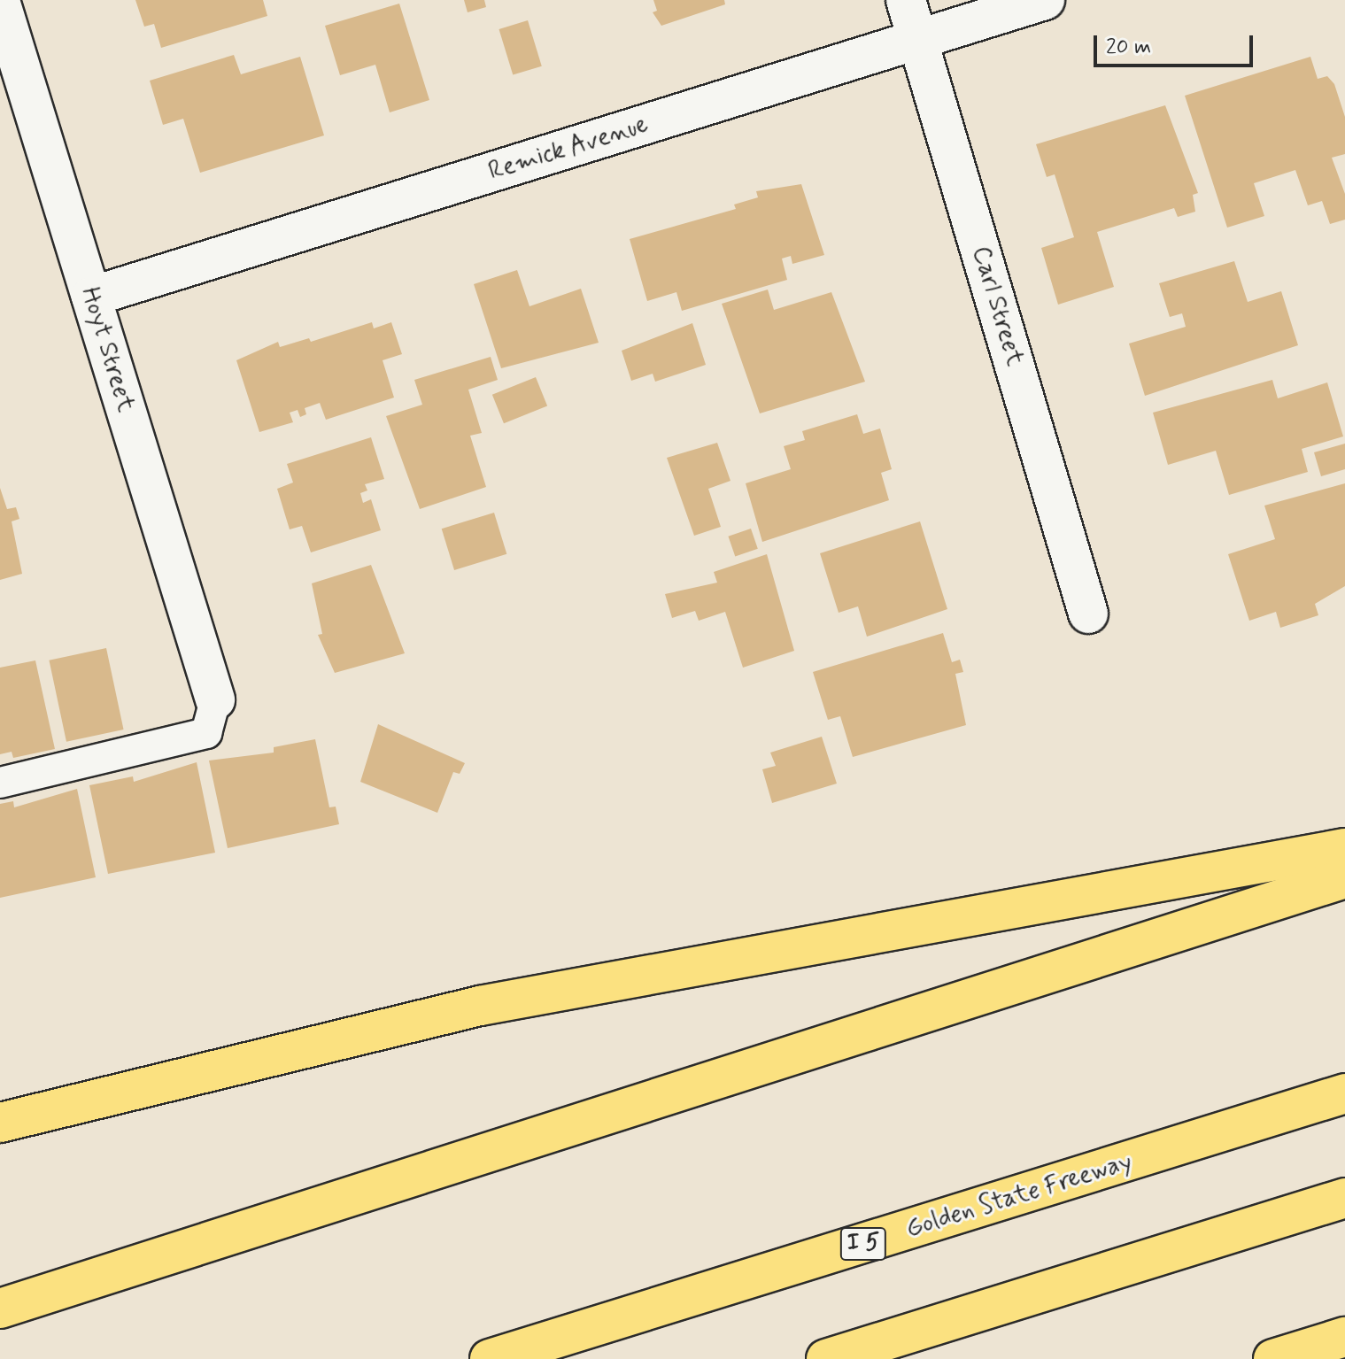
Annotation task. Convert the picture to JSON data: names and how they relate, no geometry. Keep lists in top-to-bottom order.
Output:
{
  "streets": {
    "highway": ["Golden State Freeway", "I 5"],
    "street": ["Remick Avenue", "Carl Street", "Hoyt Street"]
  },
  "crossings": [
    ["Remick Avenue", "Carl Street"],
    ["Remick Avenue", "Hoyt Street"]
  ],
  "scale_bar": "20 m"
}
